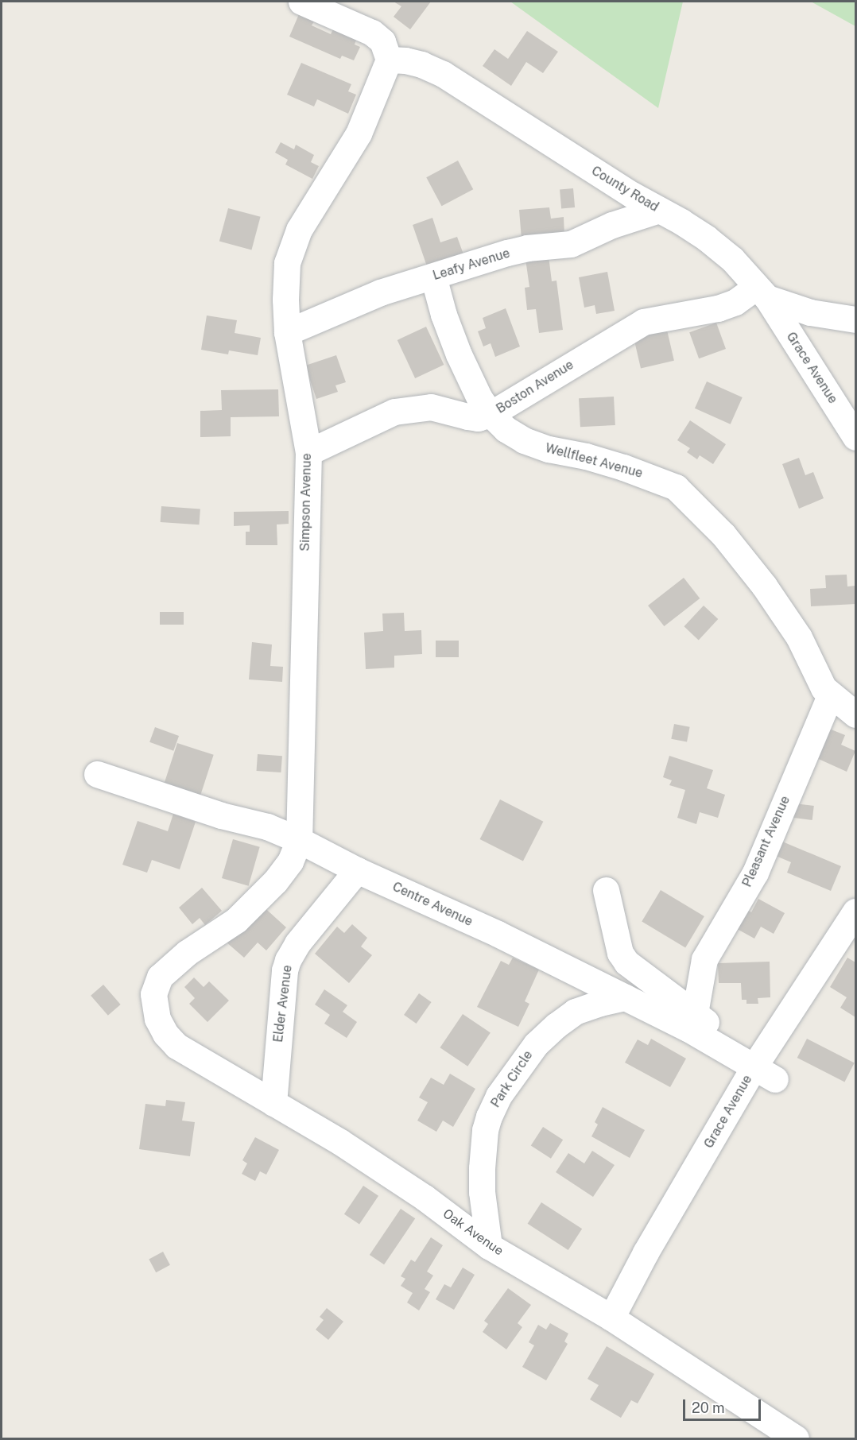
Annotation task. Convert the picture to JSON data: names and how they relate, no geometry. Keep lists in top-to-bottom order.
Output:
{
  "streets": {
    "street": [
      "County Road",
      "Leafy Avenue",
      "Grace Avenue",
      "Boston Avenue",
      "Wellfleet Avenue",
      "Simpson Avenue",
      "Pleasant Avenue",
      "Centre Avenue",
      "Elder Avenue",
      "Park Circle",
      "Oak Avenue"
    ]
  },
  "crossings": [
    ["County Road", "Leafy Avenue"],
    ["County Road", "Grace Avenue"],
    ["County Road", "Boston Avenue"],
    ["County Road", "Simpson Avenue"],
    ["Leafy Avenue", "Wellfleet Avenue"],
    ["Leafy Avenue", "Simpson Avenue"],
    ["Grace Avenue", "Boston Avenue"],
    ["Grace Avenue", "Centre Avenue"],
    ["Grace Avenue", "Oak Avenue"],
    ["Boston Avenue", "Wellfleet Avenue"],
    ["Boston Avenue", "Simpson Avenue"],
    ["Wellfleet Avenue", "Pleasant Avenue"],
    ["Simpson Avenue", "Centre Avenue"],
    ["Simpson Avenue", "Oak Avenue"],
    ["Centre Avenue", "Elder Avenue"],
    ["Centre Avenue", "Park Circle"],
    ["Elder Avenue", "Oak Avenue"],
    ["Park Circle", "Oak Avenue"]
  ],
  "scale_bar": "20 m"
}
